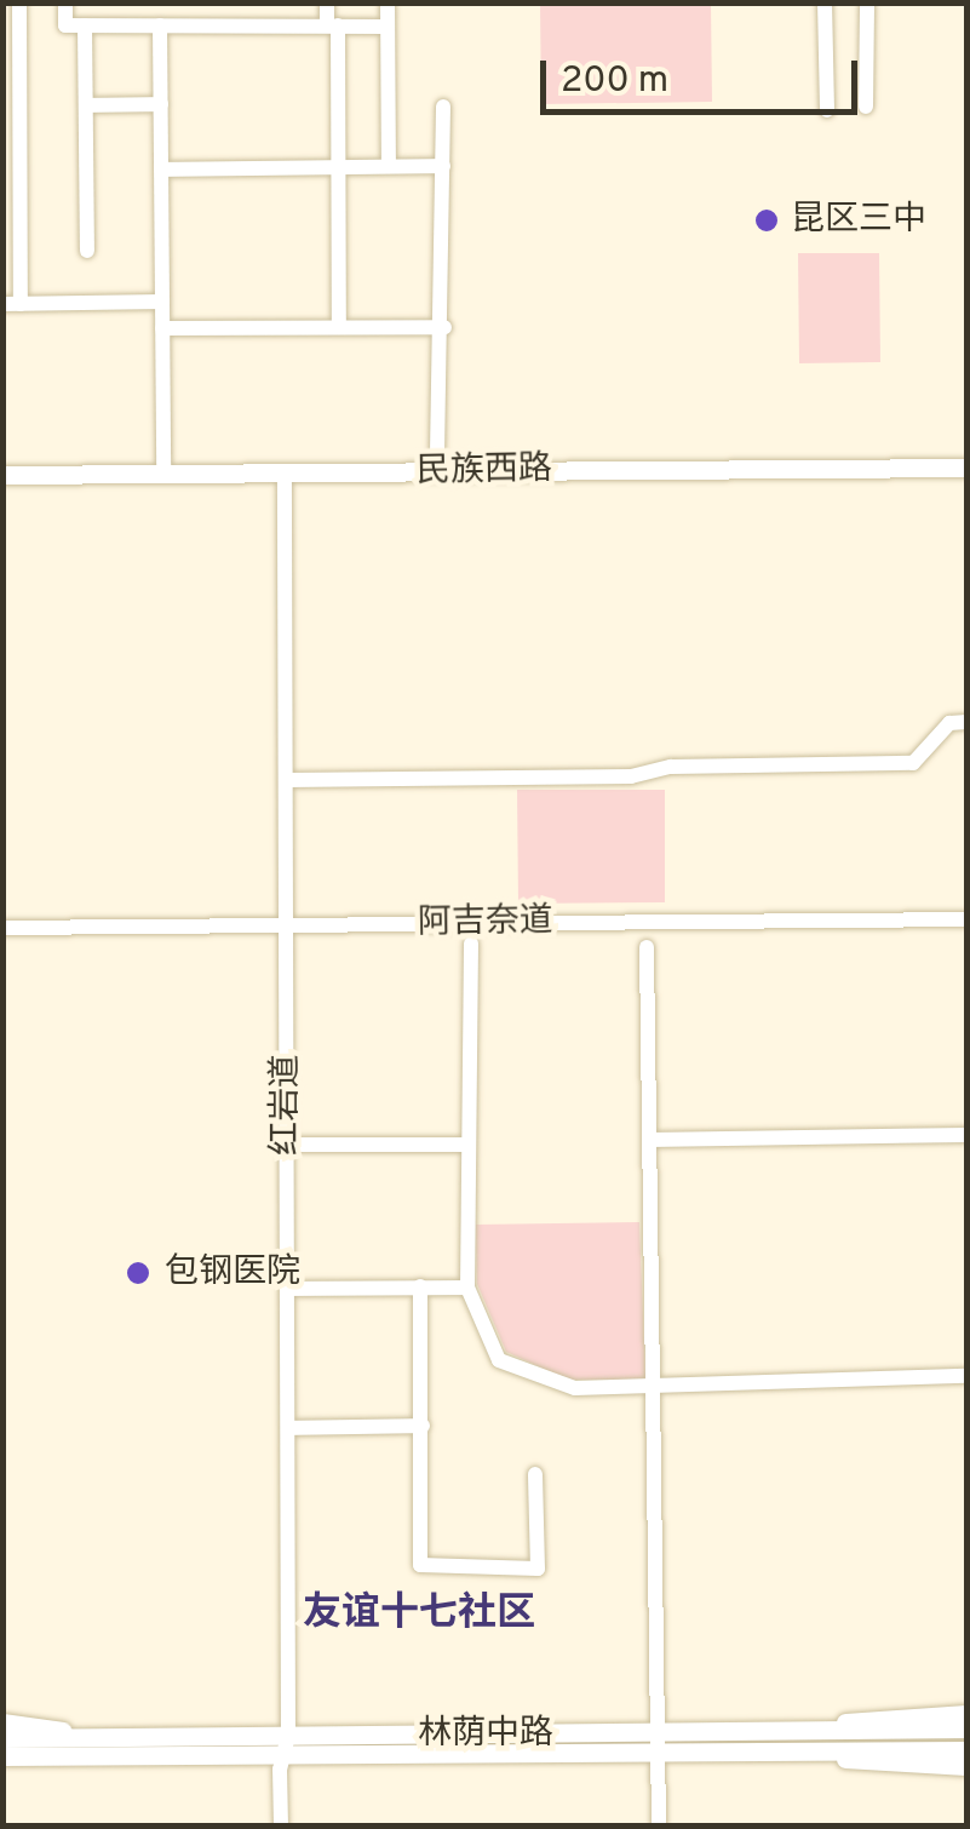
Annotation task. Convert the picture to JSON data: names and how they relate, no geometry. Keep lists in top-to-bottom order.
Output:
{
  "streets": {
    "main road": ["民族西路", "林荫中路"],
    "street": ["阿吉奈道", "红岩道"]
  },
  "crossings": [
    ["民族西路", "红岩道"],
    ["阿吉奈道", "红岩道"],
    ["红岩道", "林荫中路"]
  ],
  "districts": ["友谊十七社区"],
  "places": ["昆区三中", "包钢医院"],
  "scale_bar": "200 m"
}
